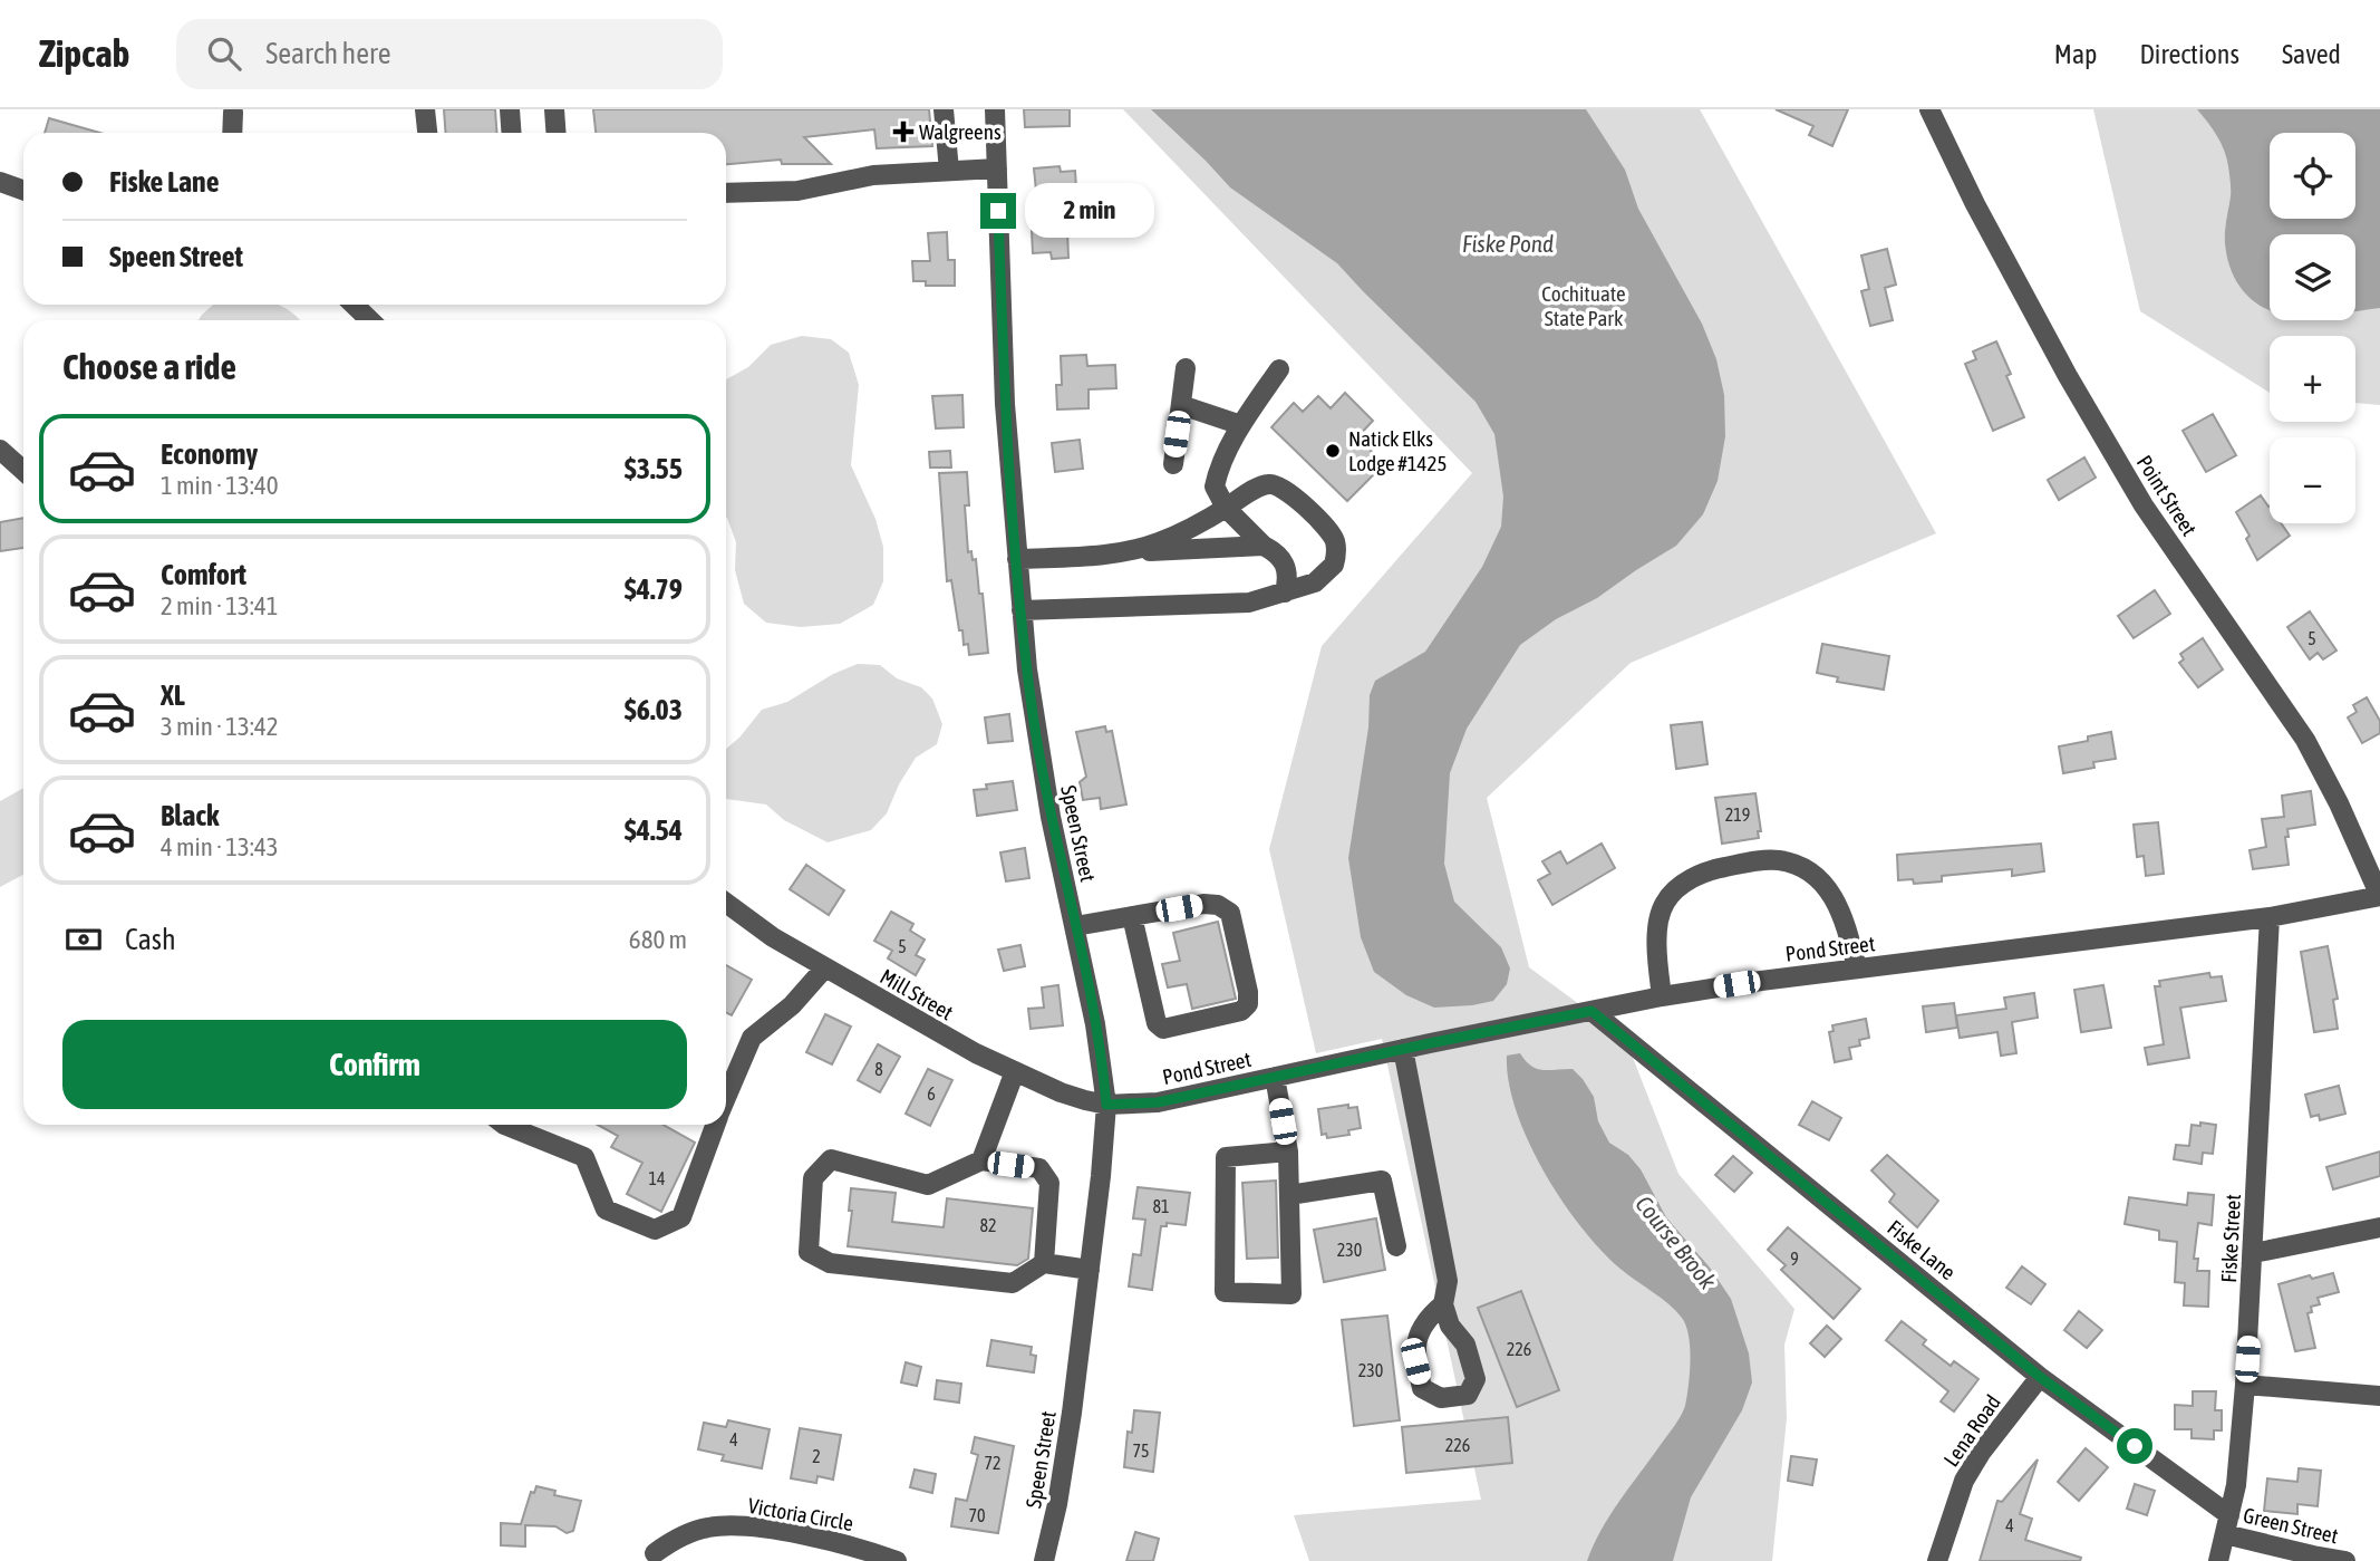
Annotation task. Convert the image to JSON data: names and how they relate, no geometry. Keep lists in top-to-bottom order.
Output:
{
  "streets": {
    "street": [
      "Point Street",
      "Speen Street",
      "Pond Street",
      "Mill Street",
      "Fiske Street",
      "Fiske Lane",
      "Lena Road",
      "Victoria Circle",
      "Green Street"
    ]
  },
  "crossings": [
    ["Point Street", "Pond Street"],
    ["Speen Street", "Pond Street"],
    ["Speen Street", "Mill Street"],
    ["Pond Street", "Mill Street"],
    ["Pond Street", "Fiske Street"],
    ["Pond Street", "Fiske Lane"],
    ["Fiske Street", "Fiske Lane"],
    ["Fiske Street", "Green Street"],
    ["Fiske Lane", "Lena Road"],
    ["Fiske Lane", "Green Street"]
  ],
  "water": ["Fiske Pond", "Course Brook"],
  "parks": ["Cochituate State Park"],
  "places": {
    "health": ["Walgreens"],
    "other": ["Natick Elks Lodge #1425"]
  },
  "house_numbers": [
    "5",
    "219",
    "5",
    "8",
    "6",
    "14",
    "81",
    "82",
    "230",
    "9",
    "226",
    "230",
    "4",
    "226",
    "75",
    "2",
    "72",
    "70",
    "4"
  ],
  "page": {
    "header": "Zipcab",
    "search": "Search here",
    "nav": ["Map", "Directions", "Saved"],
    "map_buttons": ["+", "−"],
    "banner": ["Fiske Lane", "Speen Street"],
    "bubble": "2 min",
    "heading": "Choose a ride",
    "list": [
      {
        "name": "Economy",
        "note": "1 min · 13:40",
        "value": "$3.55"
      },
      {
        "name": "Comfort",
        "note": "2 min · 13:41",
        "value": "$4.79"
      },
      {
        "name": "XL",
        "note": "3 min · 13:42",
        "value": "$6.03"
      },
      {
        "name": "Black",
        "note": "4 min · 13:43",
        "value": "$4.54"
      }
    ],
    "pay": ["Cash", "680 m"],
    "buttons": "Confirm"
  }
}
